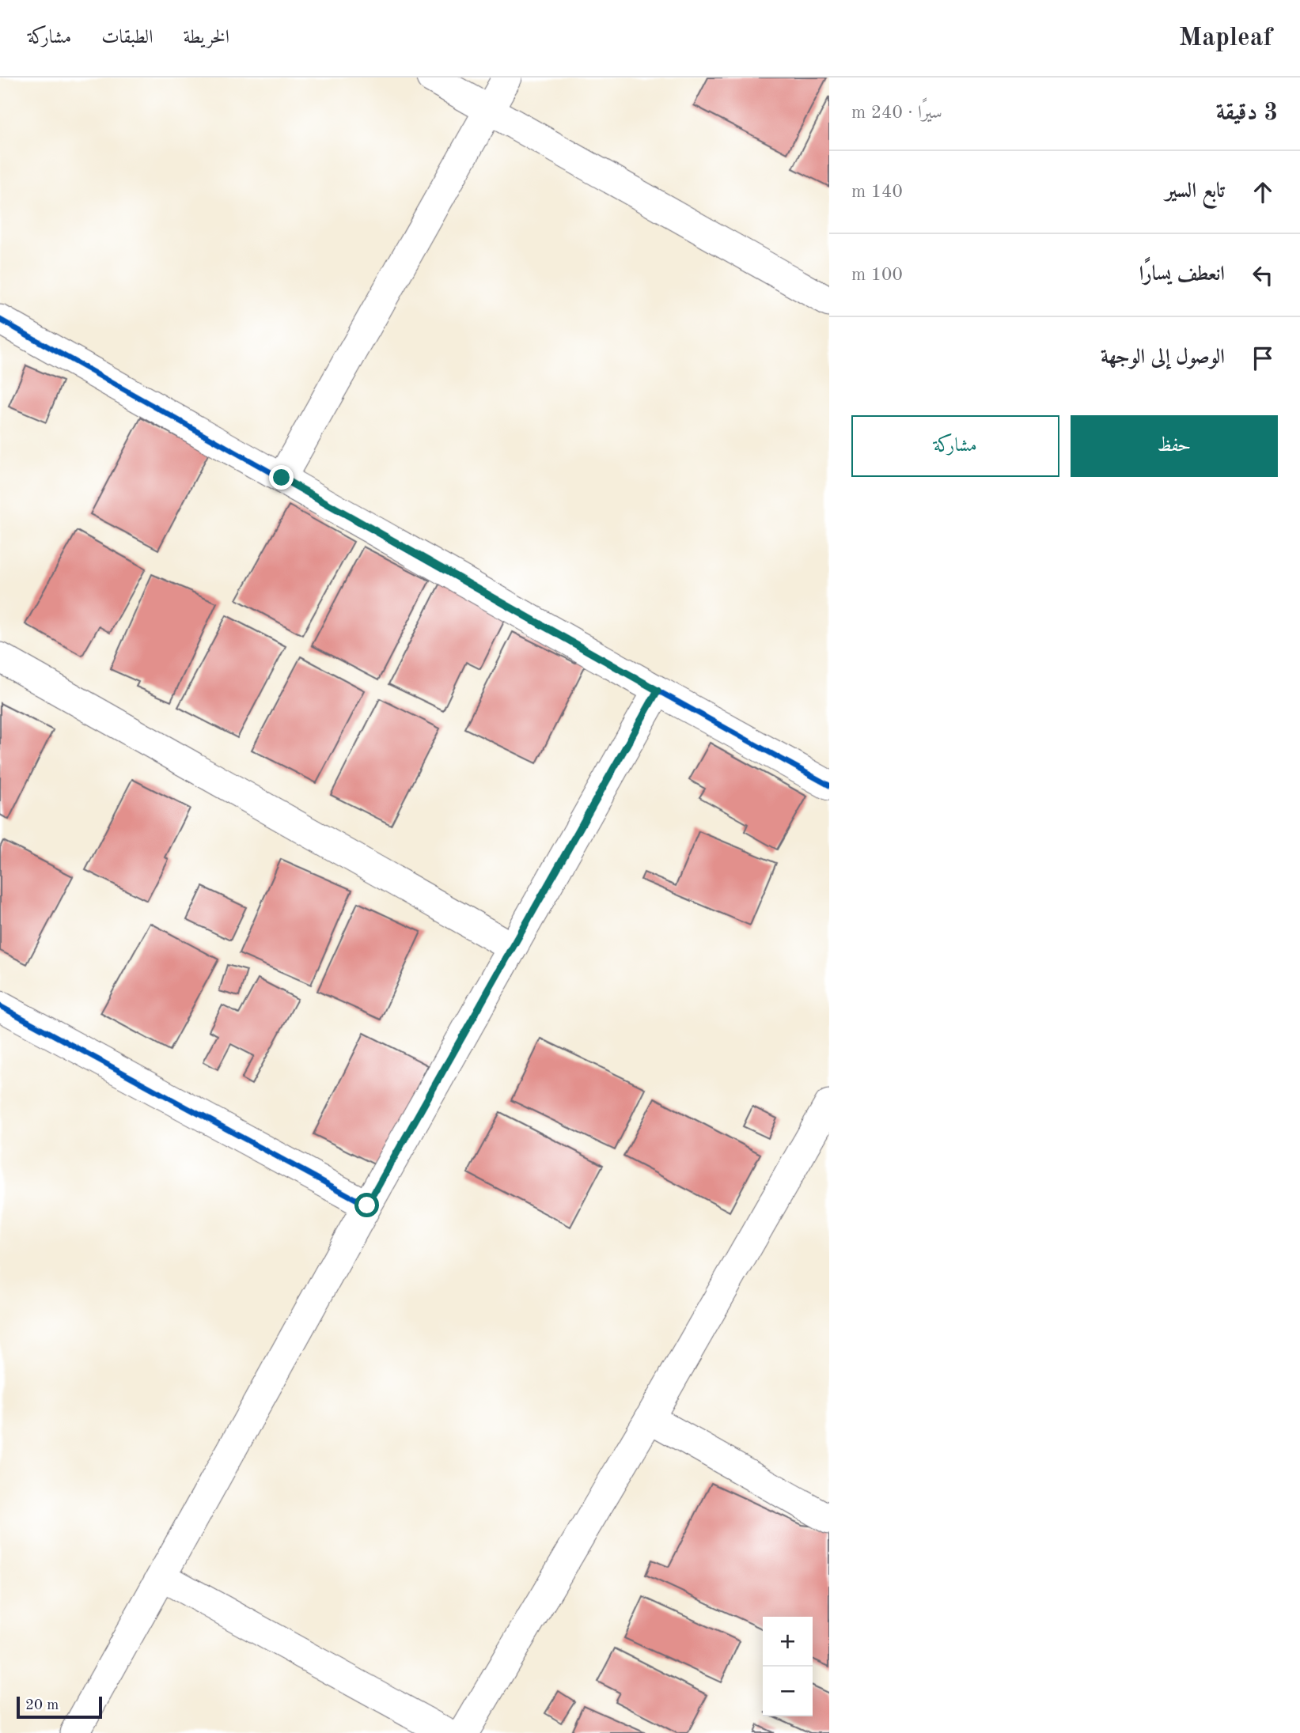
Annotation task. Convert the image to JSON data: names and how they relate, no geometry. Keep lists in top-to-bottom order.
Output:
{
  "scale_bar": "20 m",
  "page": {
    "header": "Mapleaf",
    "nav": ["الخريطة", "الطبقات", "مشاركة"],
    "heading": ["3 دقيقة", "سيرًا · 240 m"],
    "list": [
      ["تابع السير", "140 m"],
      ["انعطف يسارًا", "100 m"],
      "الوصول إلى الوجهة"
    ],
    "buttons": ["حفظ", "مشاركة"],
    "map_buttons": ["+", "−"],
    "scale": "20 m"
  }
}
